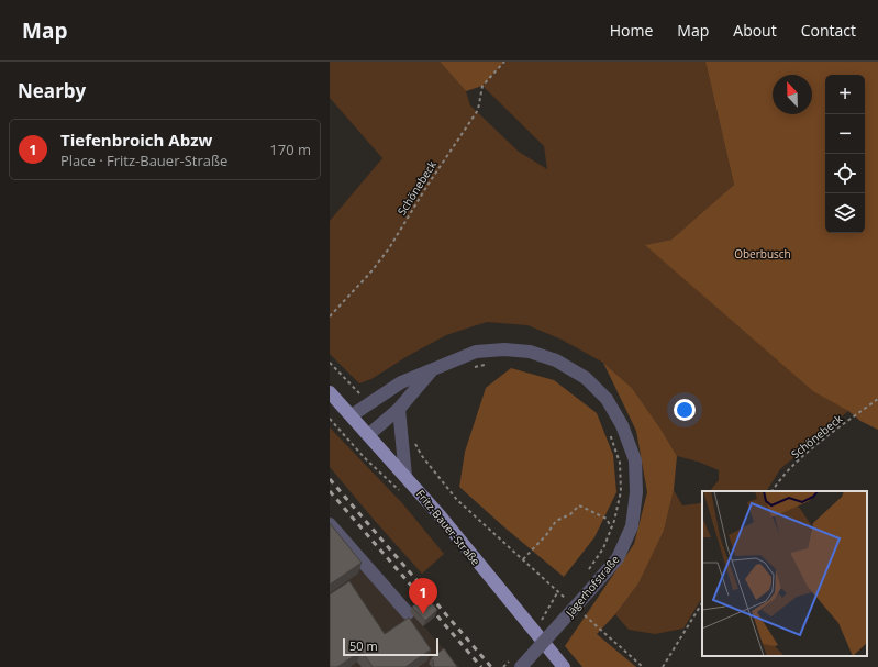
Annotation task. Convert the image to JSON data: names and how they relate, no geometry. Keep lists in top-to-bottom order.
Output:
{
  "streets": {
    "main road": ["Fritz-Bauer-Straße"],
    "street": ["Jägerhofstraße"],
    "path": ["Schönebeck"]
  },
  "crossings": [
    ["Fritz-Bauer-Straße", "Jägerhofstraße"]
  ],
  "parks": ["Oberbusch"],
  "scale_bar": "50 m",
  "north": "top",
  "page": {
    "header": "Map",
    "nav": [
      "Home",
      "Map",
      "About",
      "Contact"
    ],
    "heading": "Nearby",
    "map_buttons": ["+", "−"],
    "list": [
      {
        "mark": "1",
        "name": "Tiefenbroich Abzw",
        "note": "Place · Fritz-Bauer-Straße",
        "value": "170 m"
      }
    ],
    "pins": "1",
    "scale": "50 m"
  }
}
